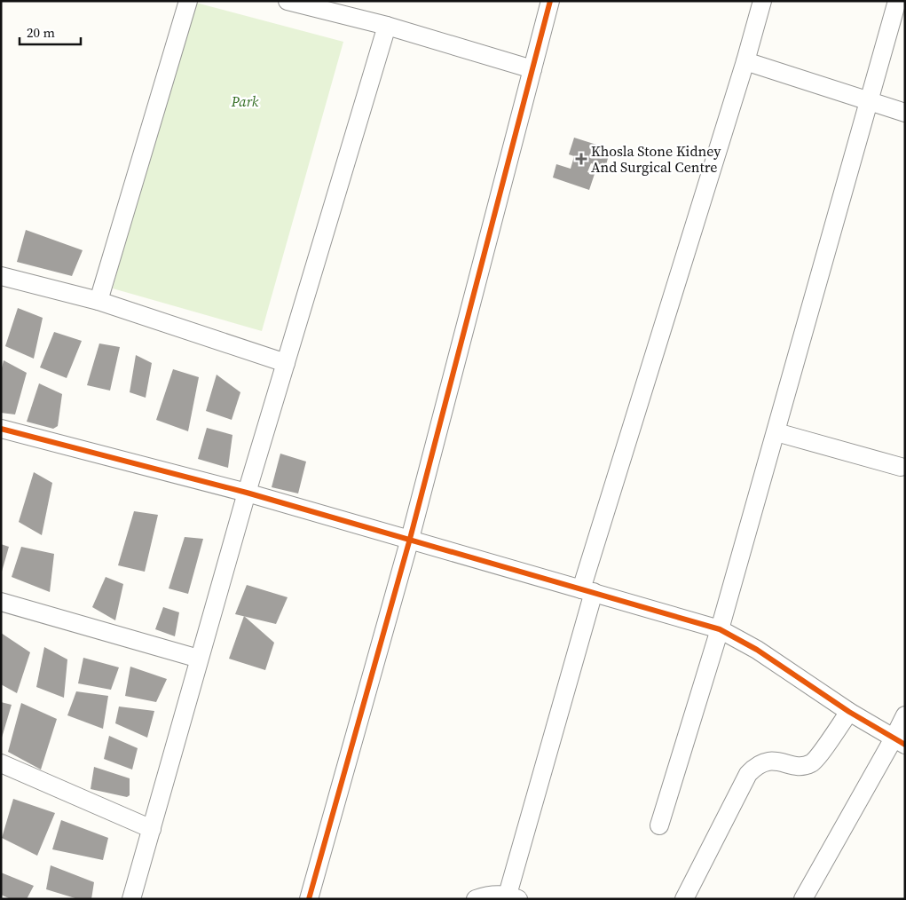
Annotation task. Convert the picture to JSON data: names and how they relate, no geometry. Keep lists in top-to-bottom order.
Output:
{
  "parks": ["Park"],
  "places": {
    "health": ["Khosla Stone Kidney And Surgical Centre"]
  },
  "scale_bar": "20 m"
}
